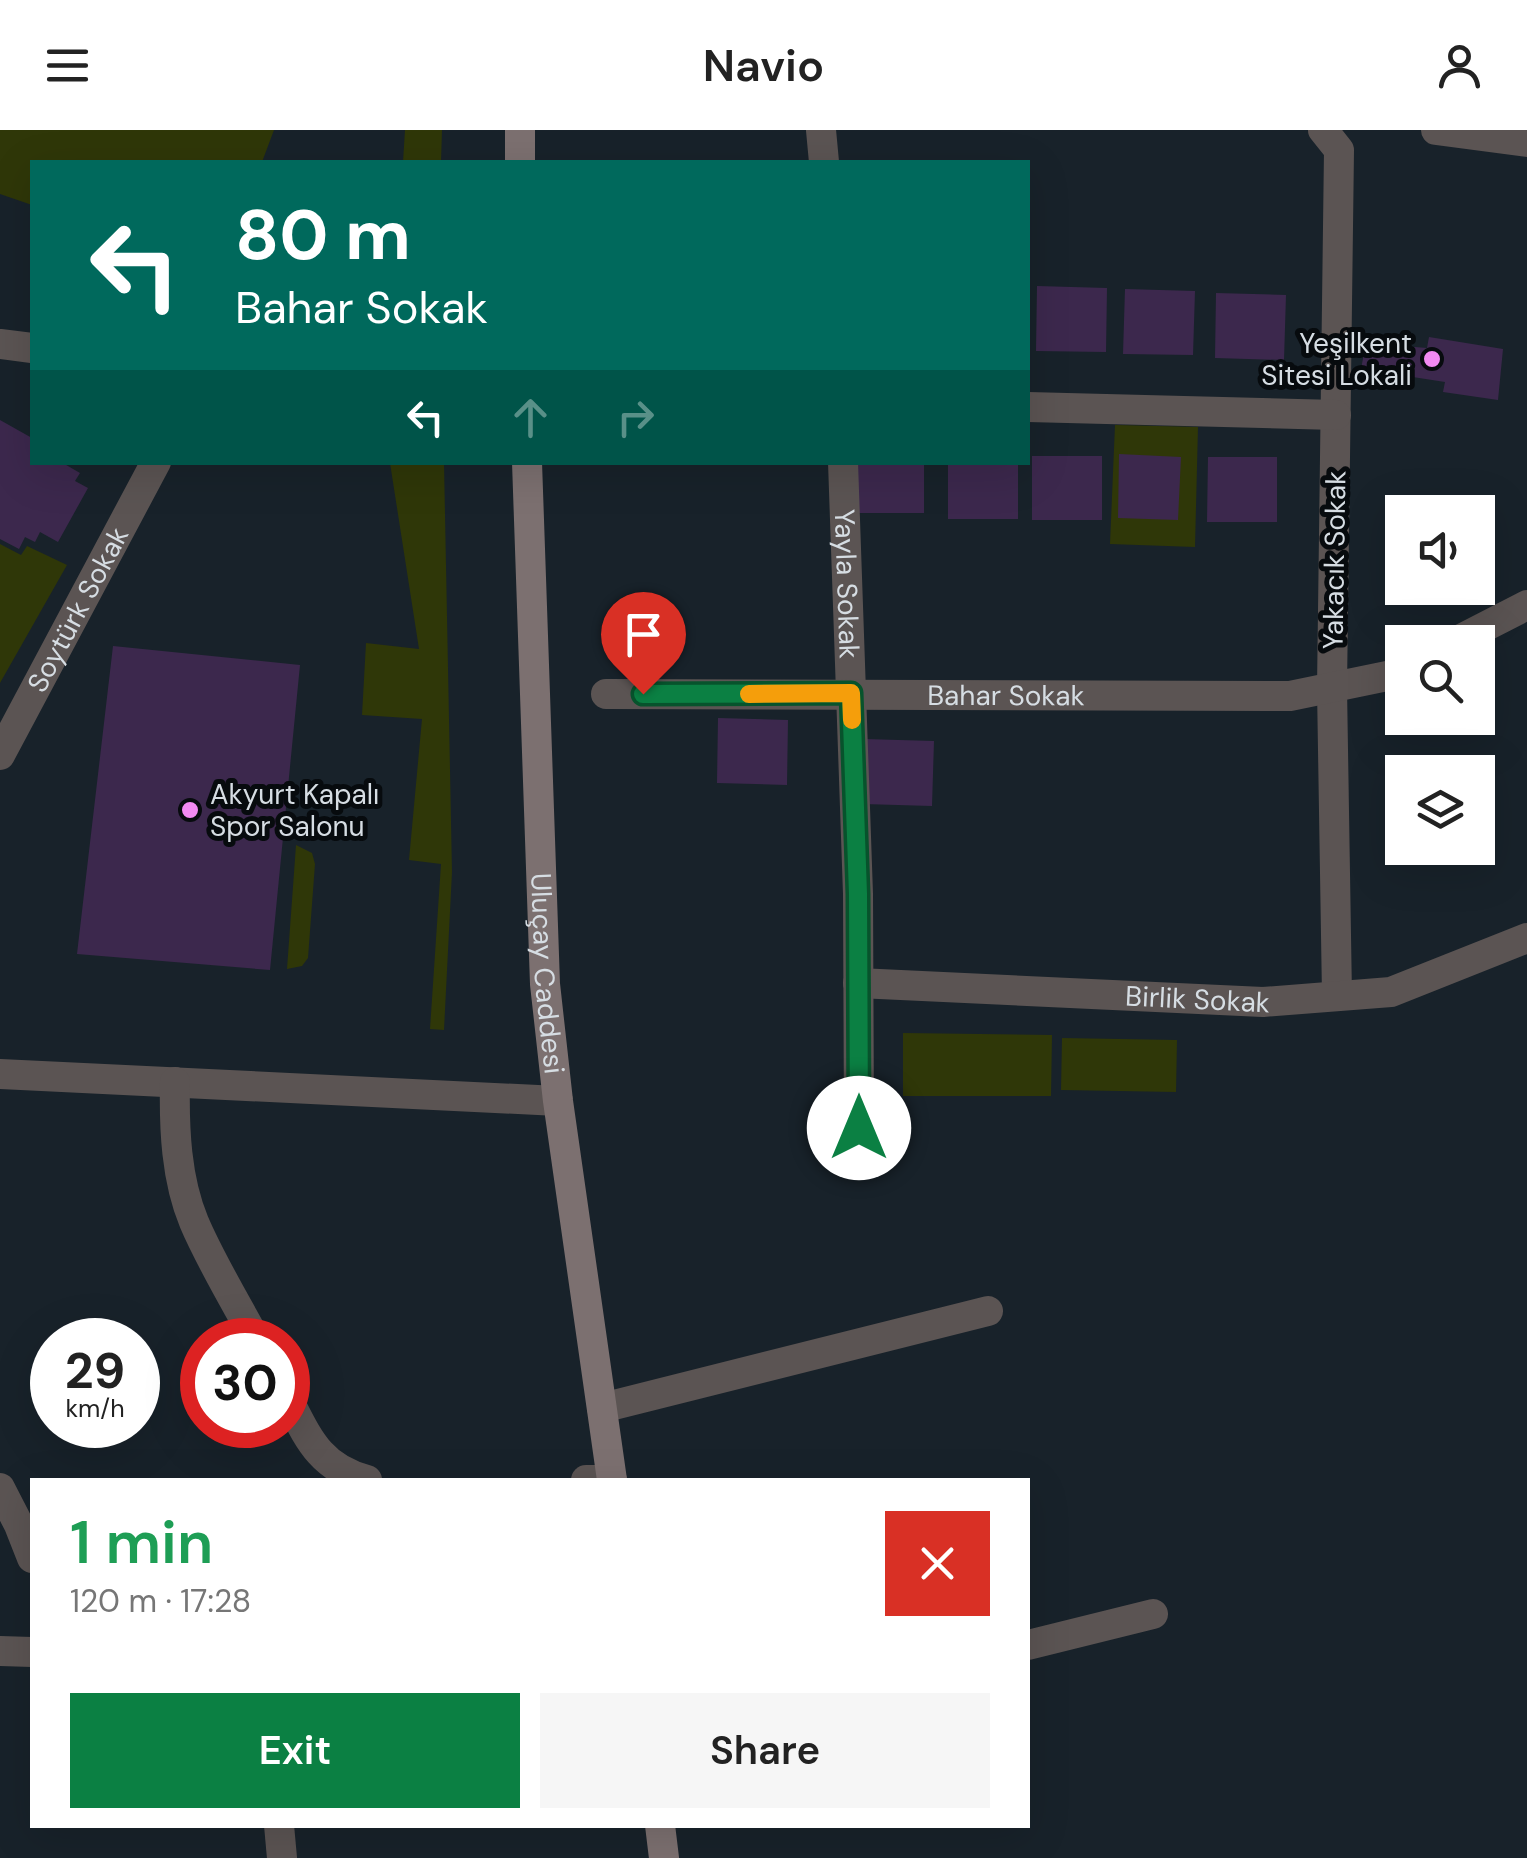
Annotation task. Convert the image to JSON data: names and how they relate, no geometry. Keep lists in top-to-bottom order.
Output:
{
  "streets": {
    "street": [
      "Yakacık Sokak",
      "Yayla Sokak",
      "Soytürk Sokak",
      "Bahar Sokak",
      "Uluçay Caddesi",
      "Birlik Sokak"
    ]
  },
  "crossings": [
    ["Yakacık Sokak", "Bahar Sokak"],
    ["Yakacık Sokak", "Birlik Sokak"],
    ["Yayla Sokak", "Bahar Sokak"],
    ["Yayla Sokak", "Birlik Sokak"]
  ],
  "places": ["Yeşilkent Sitesi Lokali", "Akyurt Kapalı Spor Salonu"],
  "page": {
    "header": "Navio",
    "turn": ["80 m", "Bahar Sokak"],
    "speed": "29 km/h",
    "limit": "30",
    "heading": ["1 min", "120 m · 17:28"],
    "buttons": ["Exit", "Share"]
  }
}
